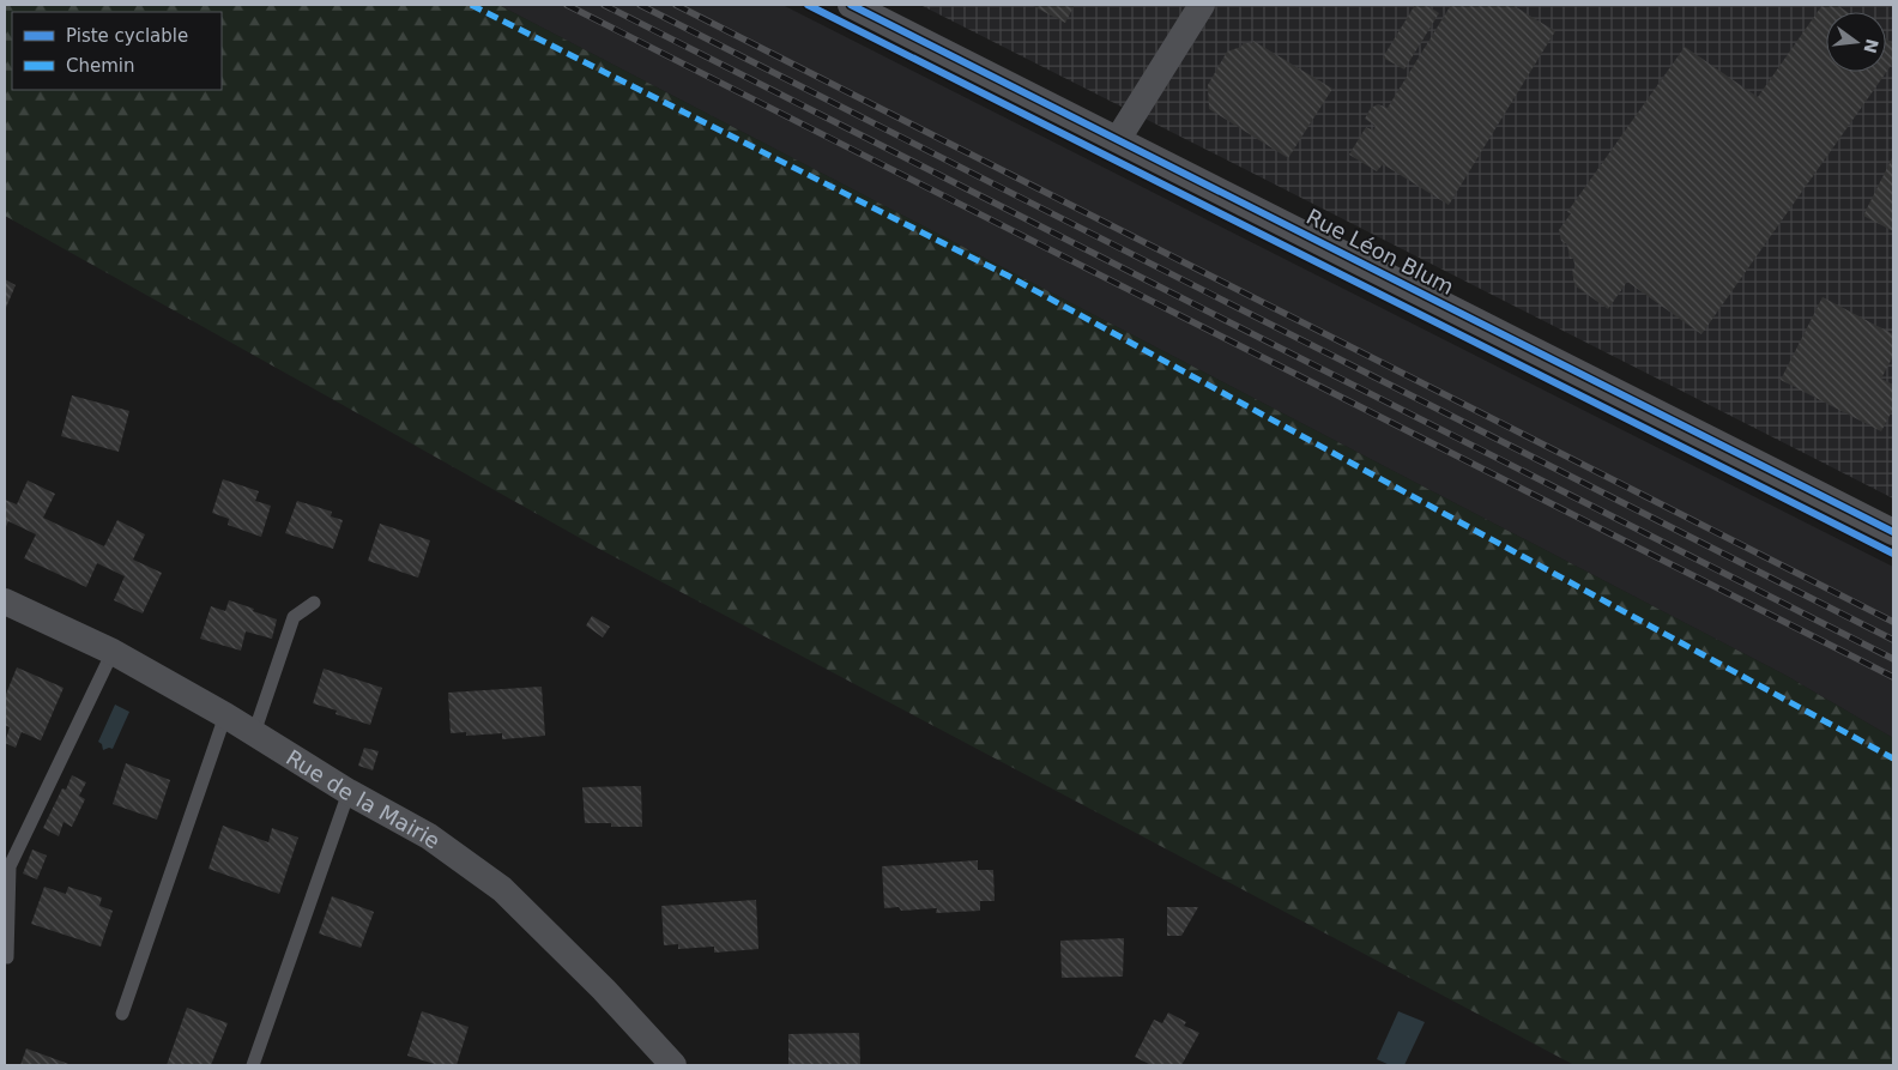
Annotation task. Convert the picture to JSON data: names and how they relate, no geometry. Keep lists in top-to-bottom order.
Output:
{
  "streets": {
    "street": ["Rue Léon Blum", "Rue de la Mairie"]
  },
  "legend": ["Piste cyclable", "Chemin"],
  "north": "right"
}
